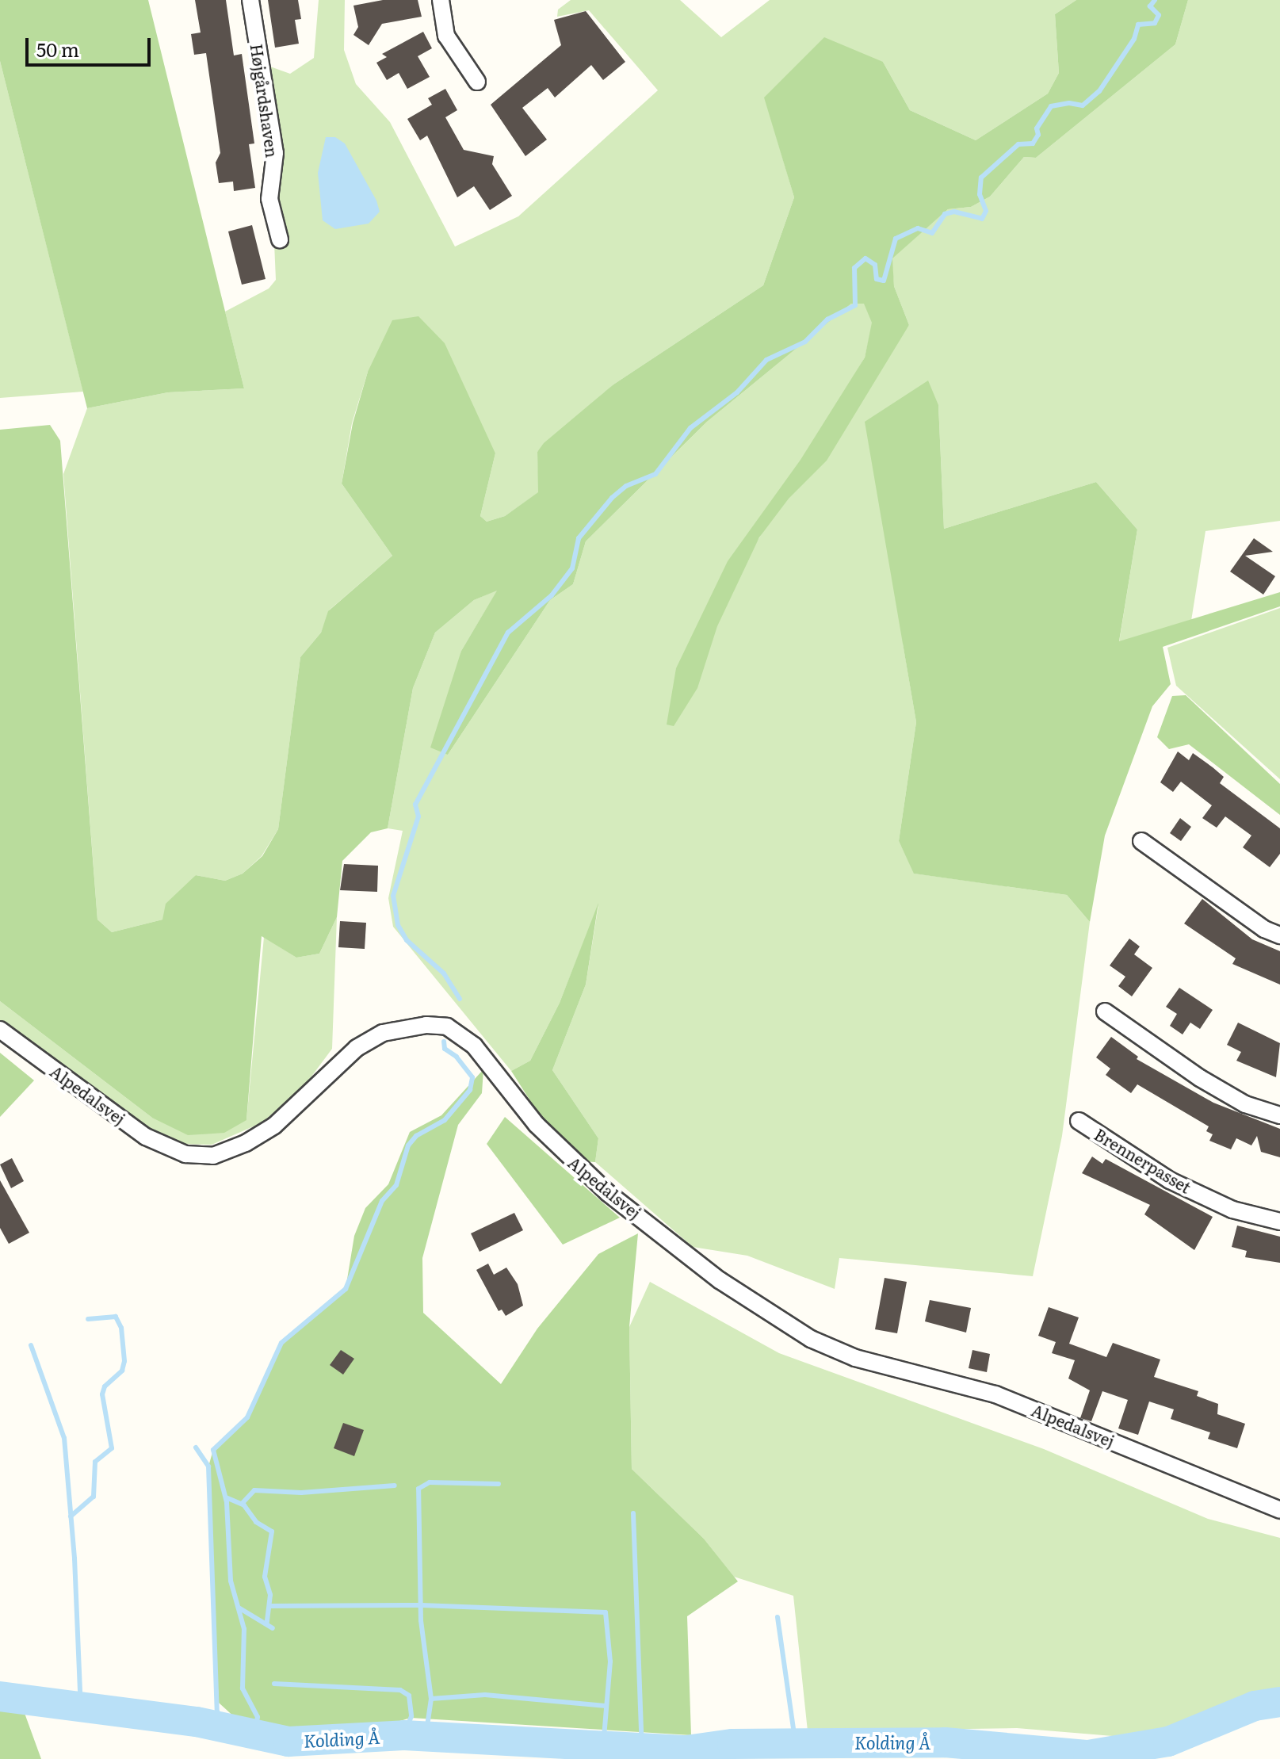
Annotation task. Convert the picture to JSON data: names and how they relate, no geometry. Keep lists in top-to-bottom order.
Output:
{
  "streets": {
    "street": ["Højgårdshaven", "Alpedalsvej", "Brennerpasset"]
  },
  "water": ["Kolding Å"],
  "scale_bar": "50 m"
}
